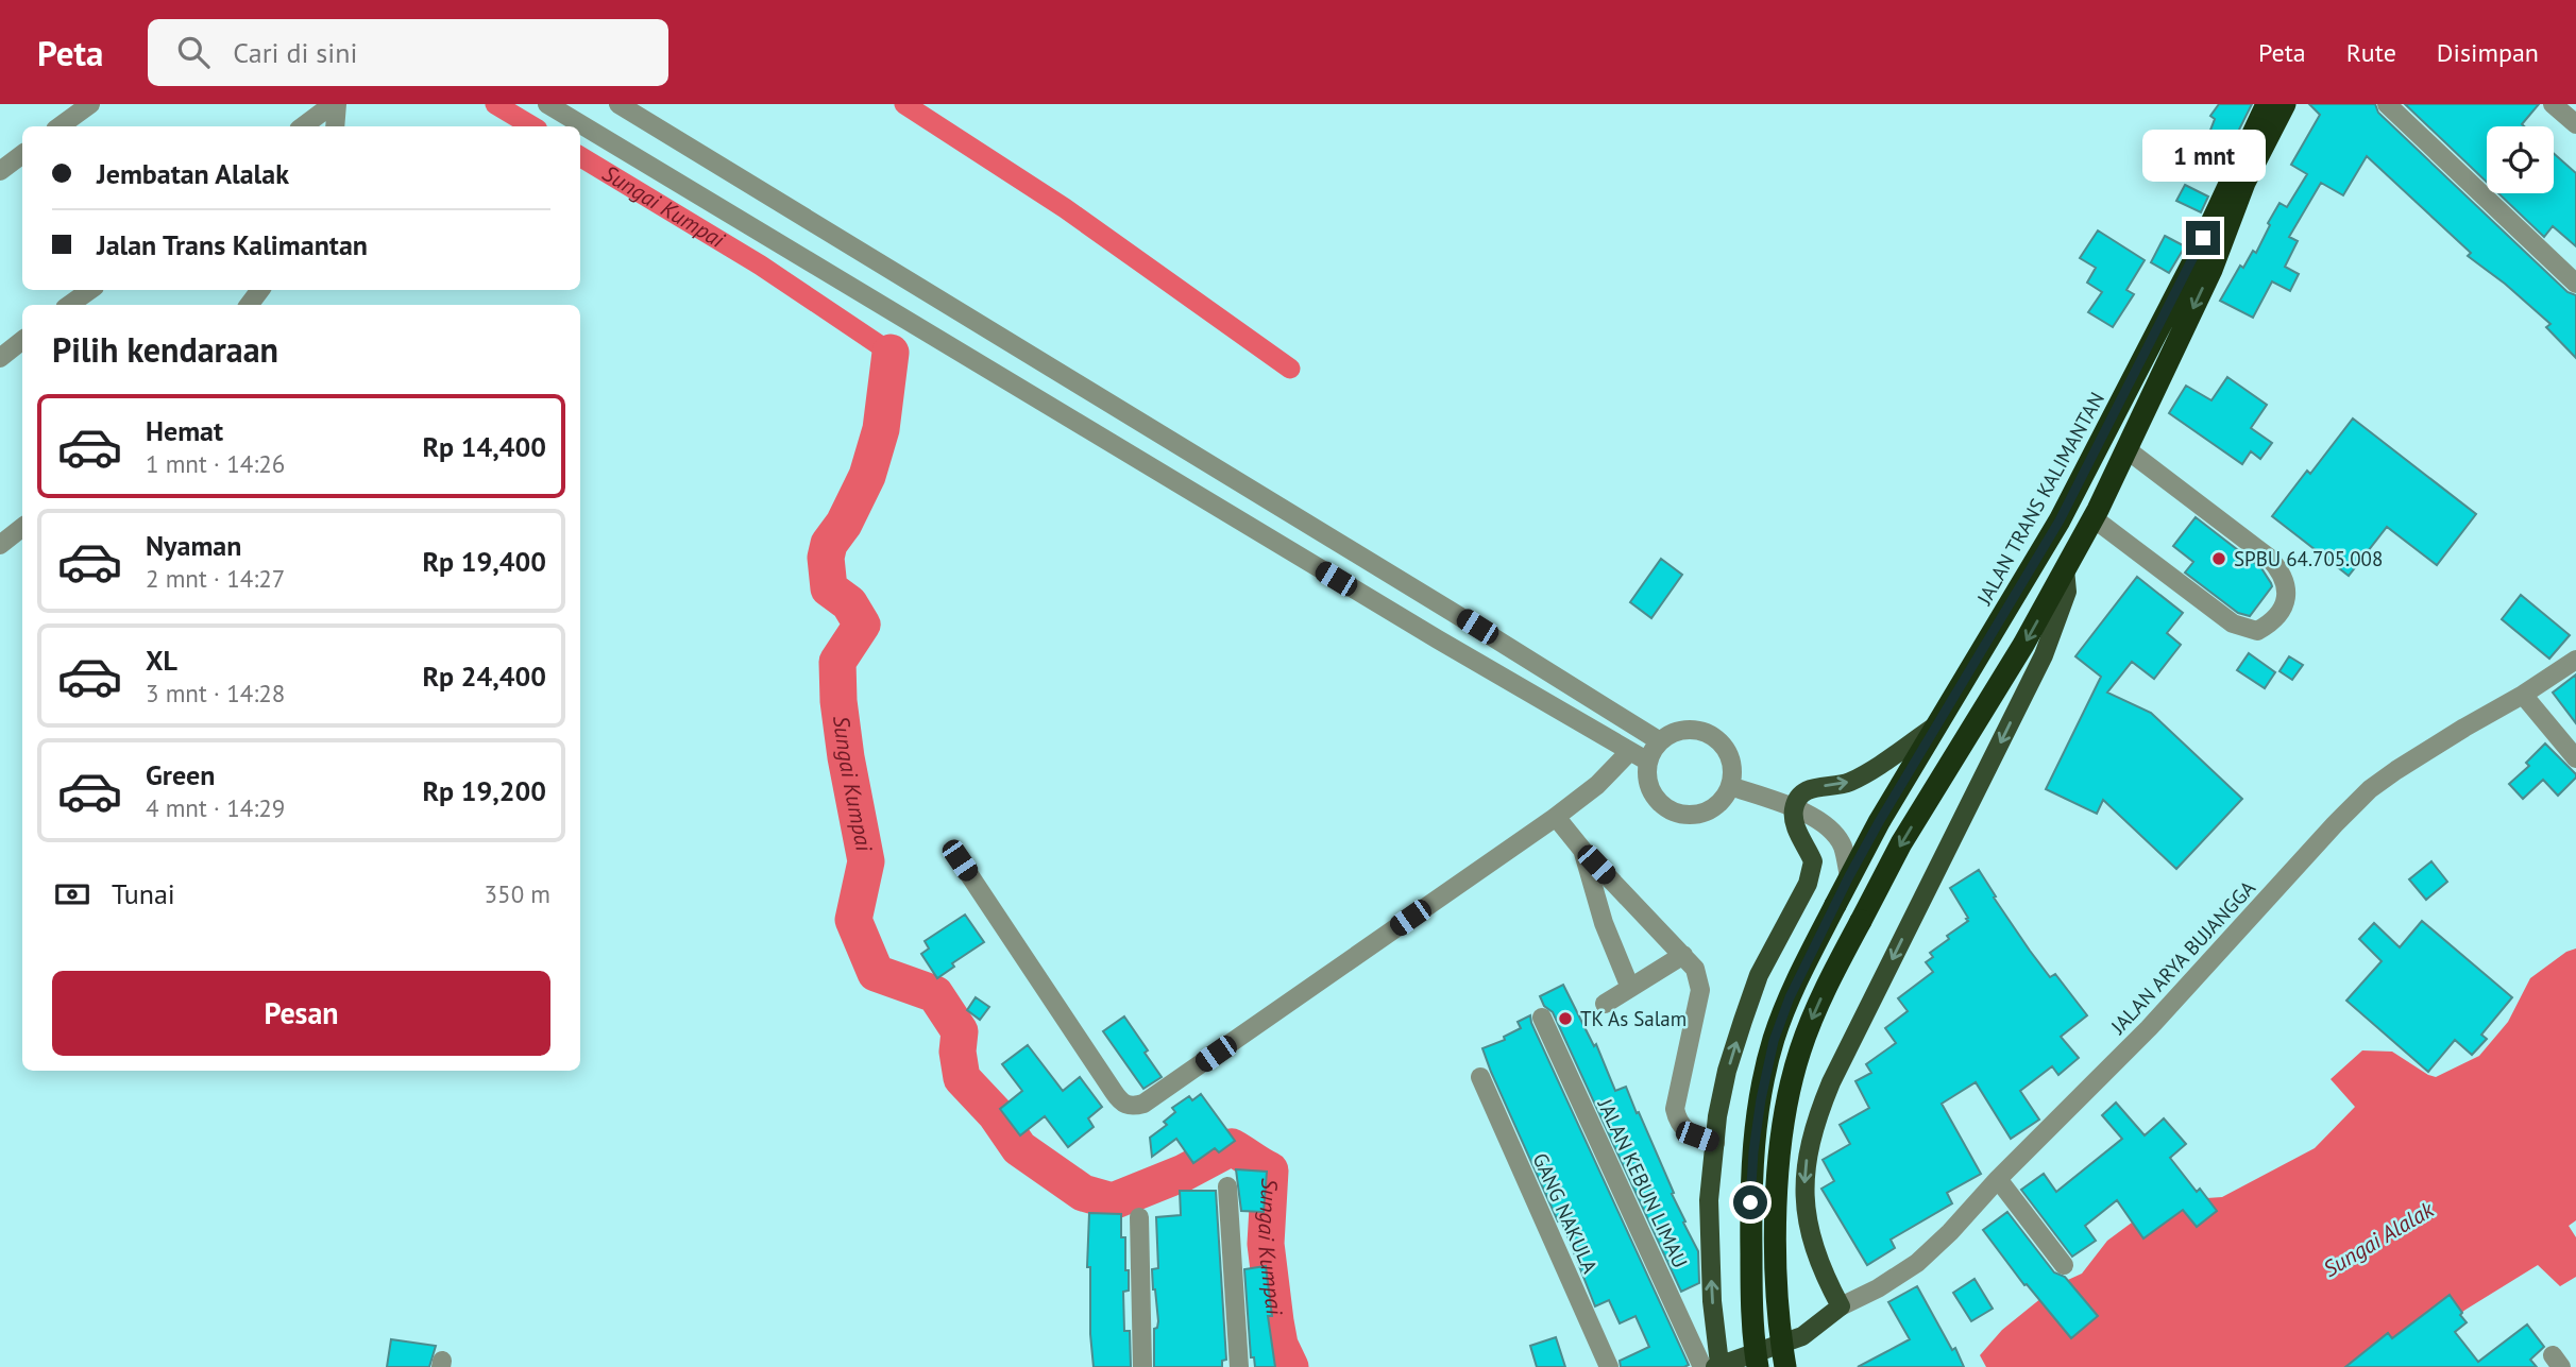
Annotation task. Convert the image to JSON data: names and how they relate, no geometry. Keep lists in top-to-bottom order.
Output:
{
  "streets": {
    "highway": ["JALAN TRANS KALIMANTAN"],
    "street": ["JALAN ARYA BUJANGGA", "JALAN KEBUN LIMAU", "GANG NAKULA"]
  },
  "water": ["Sungai Kumpai", "Sungai Alalak"],
  "places": ["SPBU 64.705.008", "TK As Salam"],
  "page": {
    "header": "Peta",
    "search": "Cari di sini",
    "nav": ["Peta", "Rute", "Disimpan"],
    "banner": ["Jembatan Alalak", "Jalan Trans Kalimantan"],
    "bubble": "1 mnt",
    "heading": "Pilih kendaraan",
    "list": [
      {
        "name": "Hemat",
        "note": "1 mnt · 14:26",
        "value": "Rp 14,400"
      },
      {
        "name": "Nyaman",
        "note": "2 mnt · 14:27",
        "value": "Rp 19,400"
      },
      {
        "name": "XL",
        "note": "3 mnt · 14:28",
        "value": "Rp 24,400"
      },
      {
        "name": "Green",
        "note": "4 mnt · 14:29",
        "value": "Rp 19,200"
      }
    ],
    "pay": ["Tunai", "350 m"],
    "buttons": "Pesan"
  }
}
